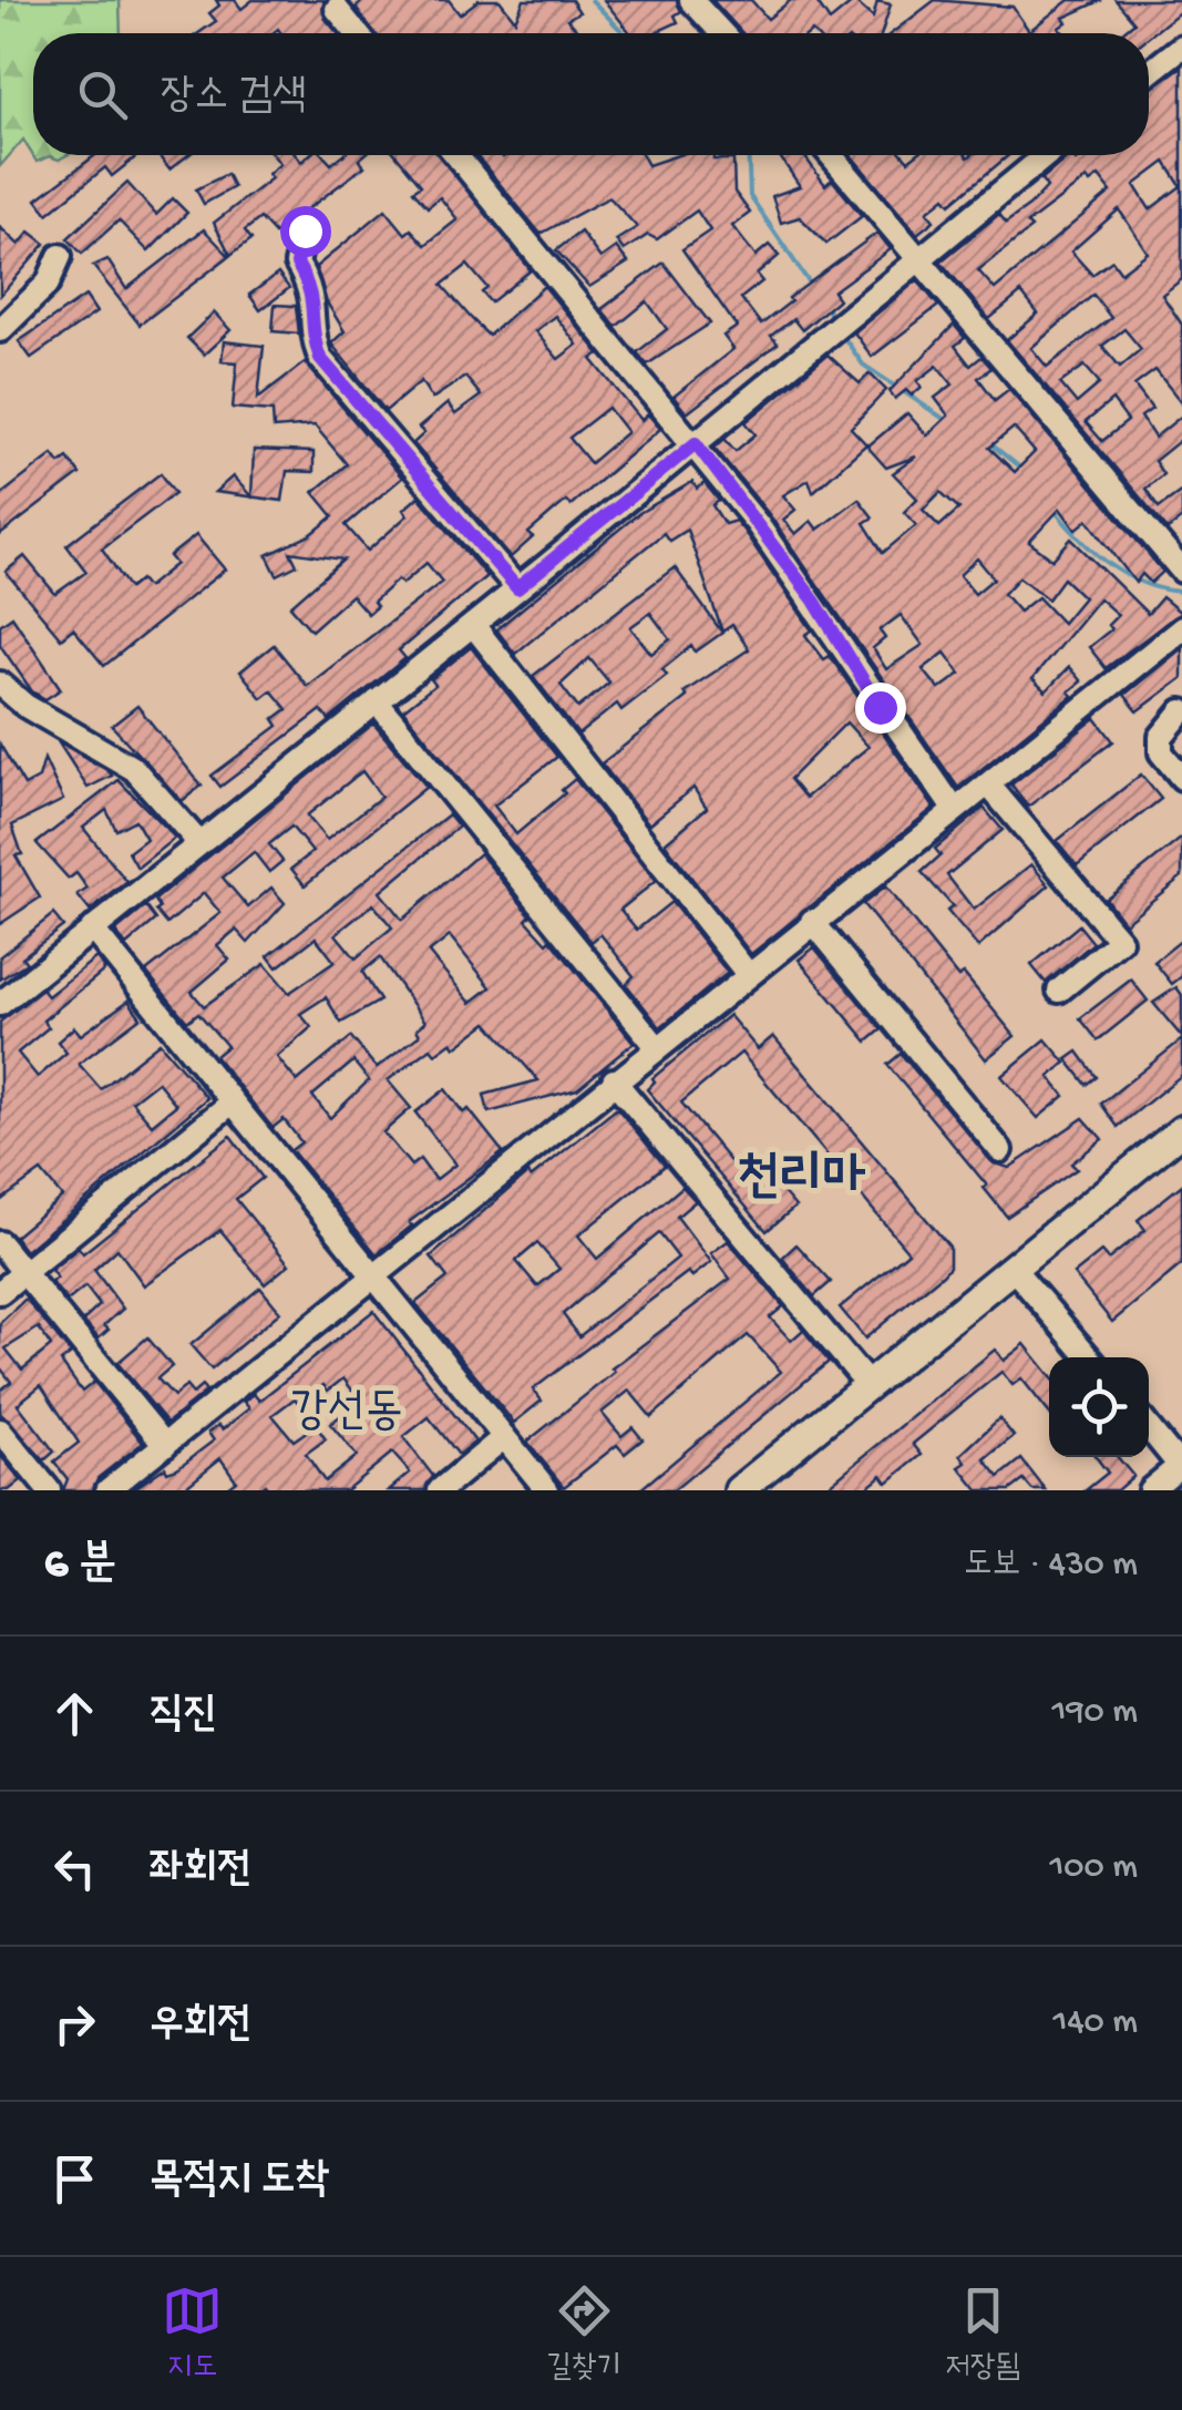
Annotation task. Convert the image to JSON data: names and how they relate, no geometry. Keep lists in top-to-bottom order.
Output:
{
  "districts": ["천리마", "강선동"],
  "page": {
    "search": "장소 검색",
    "heading": ["6 분", "도보 · 430 m"],
    "list": [
      ["직진", "190 m"],
      ["좌회전", "100 m"],
      ["우회전", "140 m"],
      "목적지 도착"
    ],
    "nav": ["지도", "길찾기", "저장됨"]
  }
}
